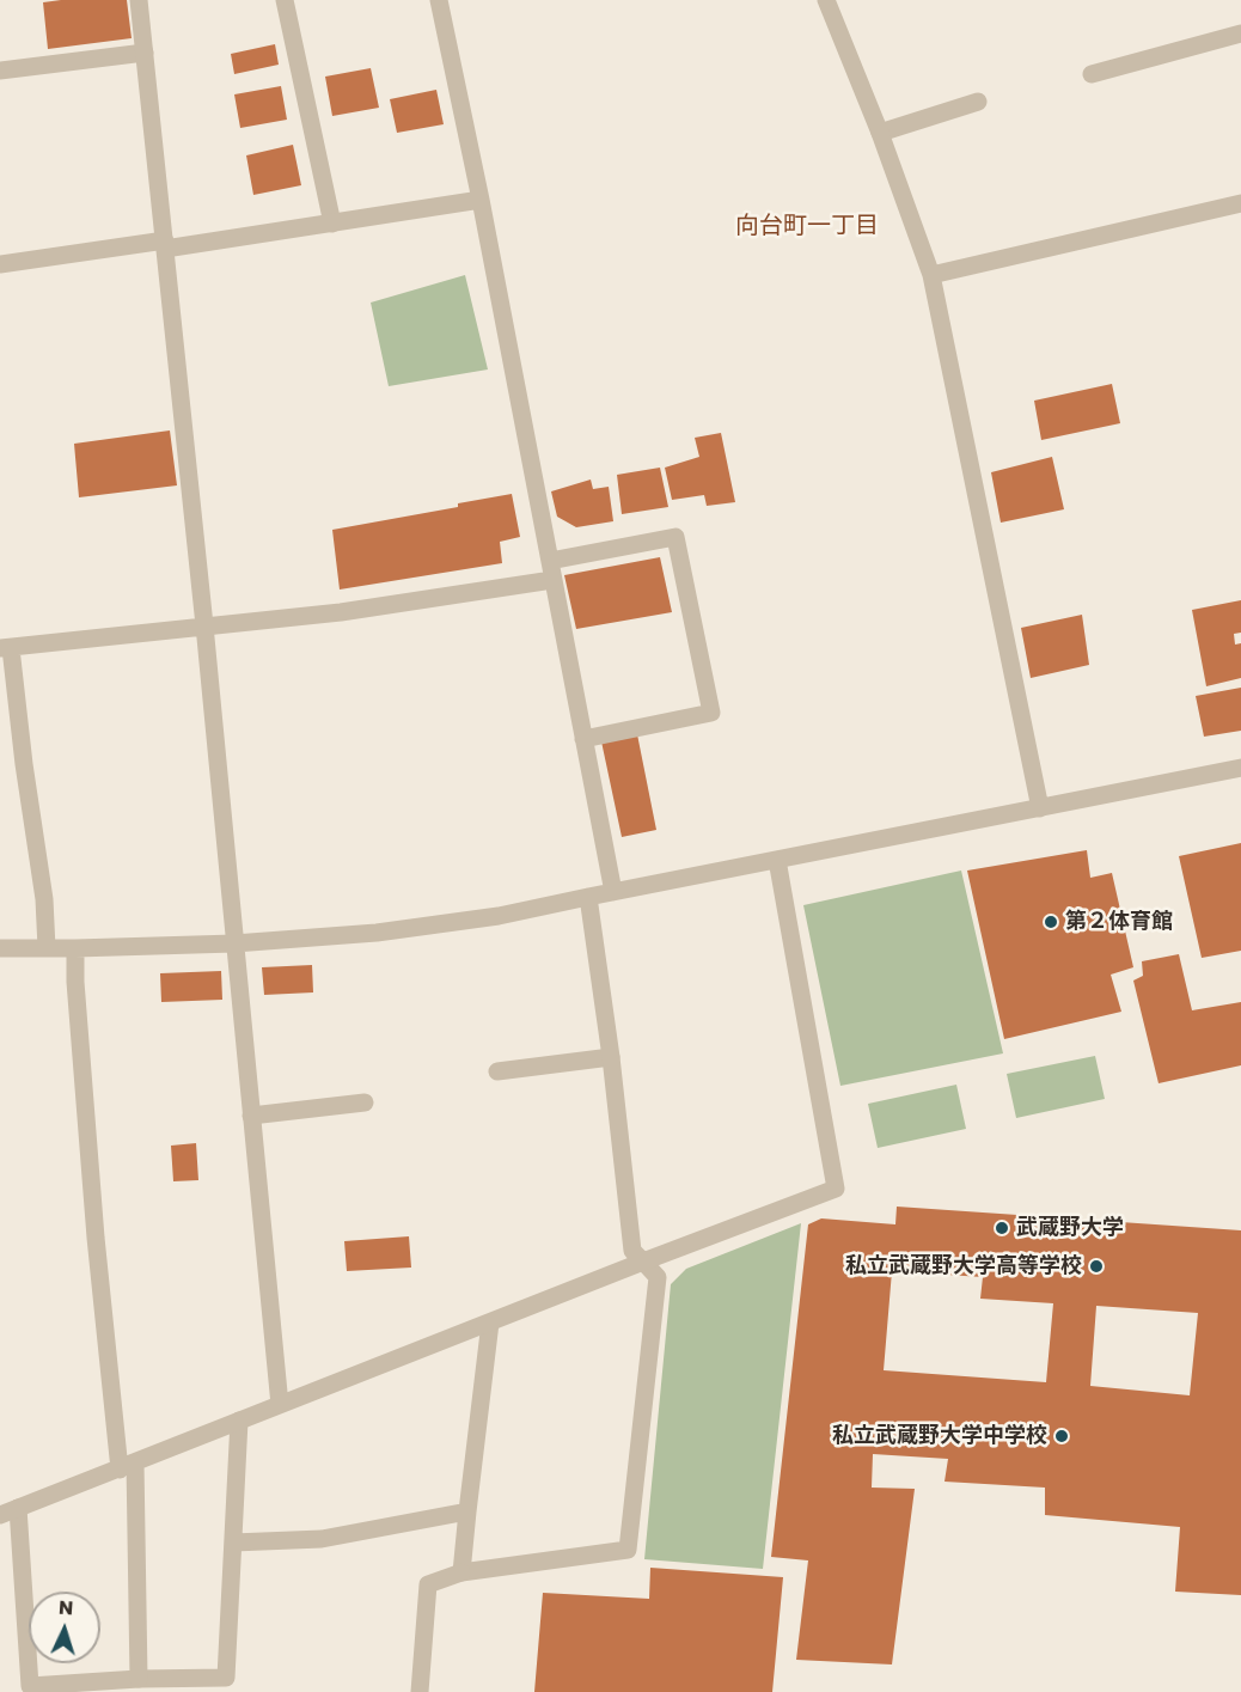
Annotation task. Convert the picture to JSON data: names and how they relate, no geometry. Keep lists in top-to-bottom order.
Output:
{
  "districts": ["向台町一丁目"],
  "places": [
    "第２体育館",
    "武蔵野大学",
    "私立武蔵野大学高等学校",
    "私立武蔵野大学中学校"
  ],
  "north": "top"
}
